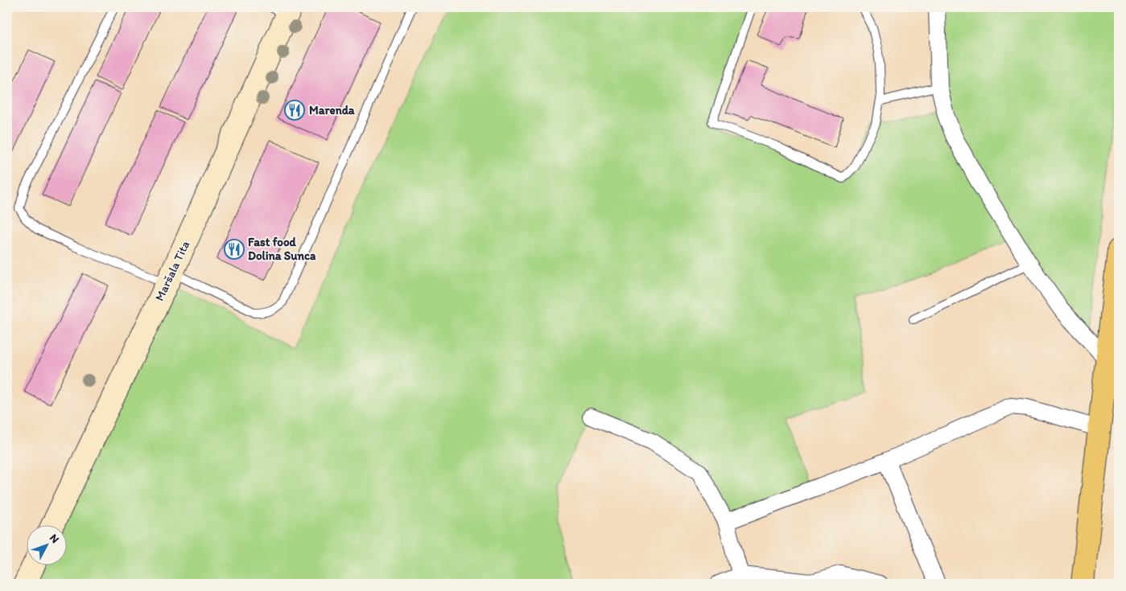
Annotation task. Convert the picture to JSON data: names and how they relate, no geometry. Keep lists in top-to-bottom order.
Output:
{
  "streets": {
    "street": ["Maršala Tita"]
  },
  "places": {
    "restaurant": ["Marenda", "Fast food Dolina Sunca"]
  },
  "north": "top right"
}
